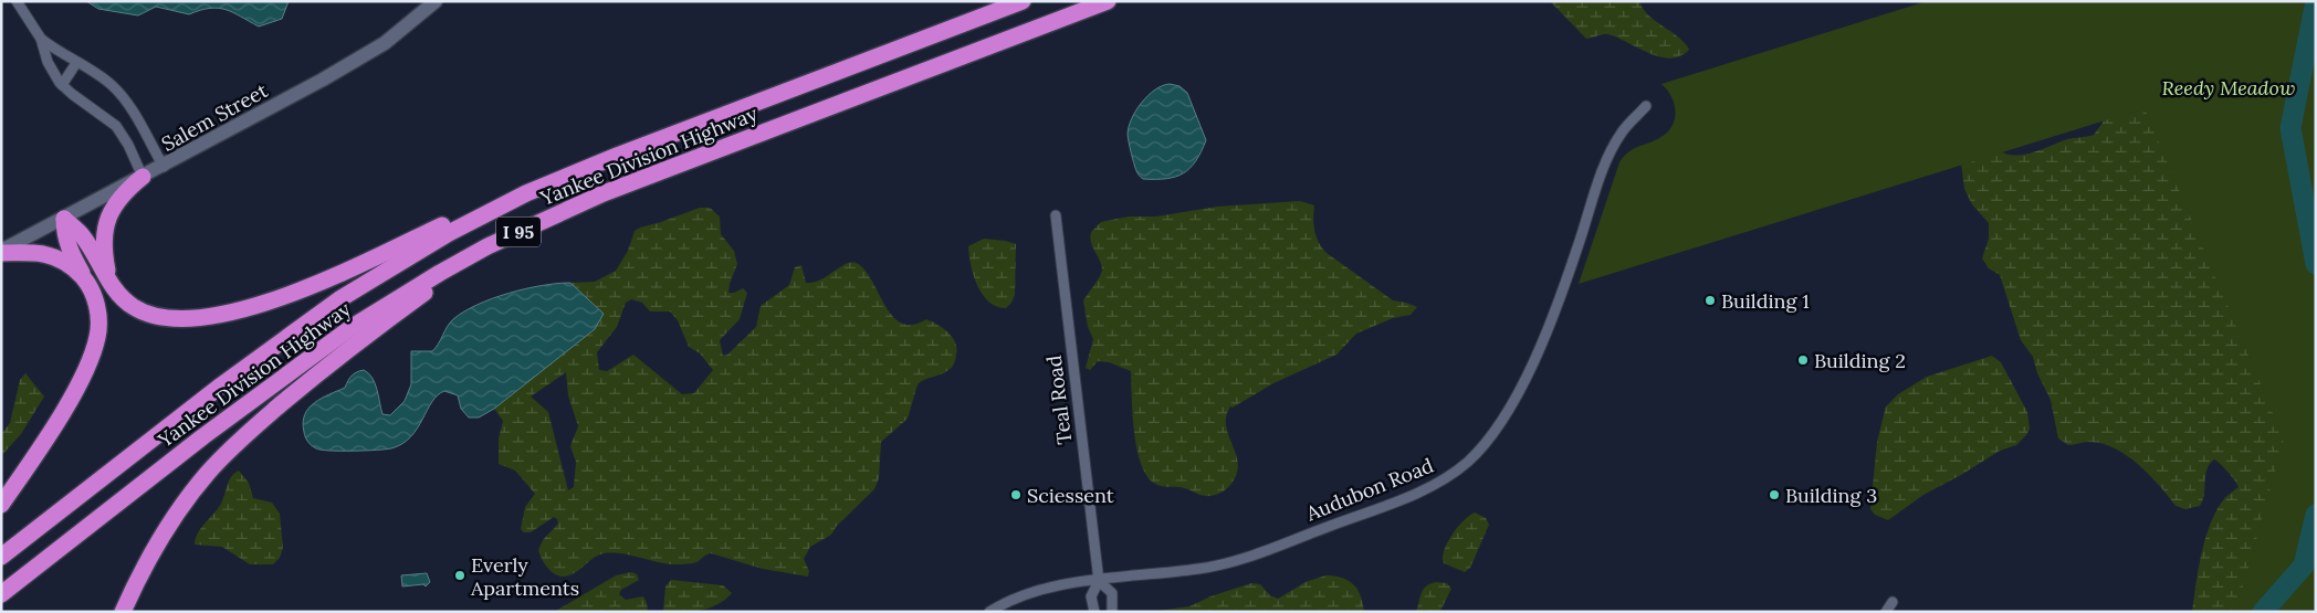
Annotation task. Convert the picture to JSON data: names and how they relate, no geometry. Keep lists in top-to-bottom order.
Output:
{
  "streets": {
    "highway": ["Yankee Division Highway", "I 95"],
    "main road": ["Salem Street"],
    "street": ["Teal Road", "Audubon Road"]
  },
  "crossings": [
    ["Teal Road", "Audubon Road"]
  ],
  "parks": ["Reedy Meadow"],
  "places": [
    "Building 1",
    "Building 2",
    "Sciessent",
    "Building 3",
    "Everly Apartments"
  ]
}
